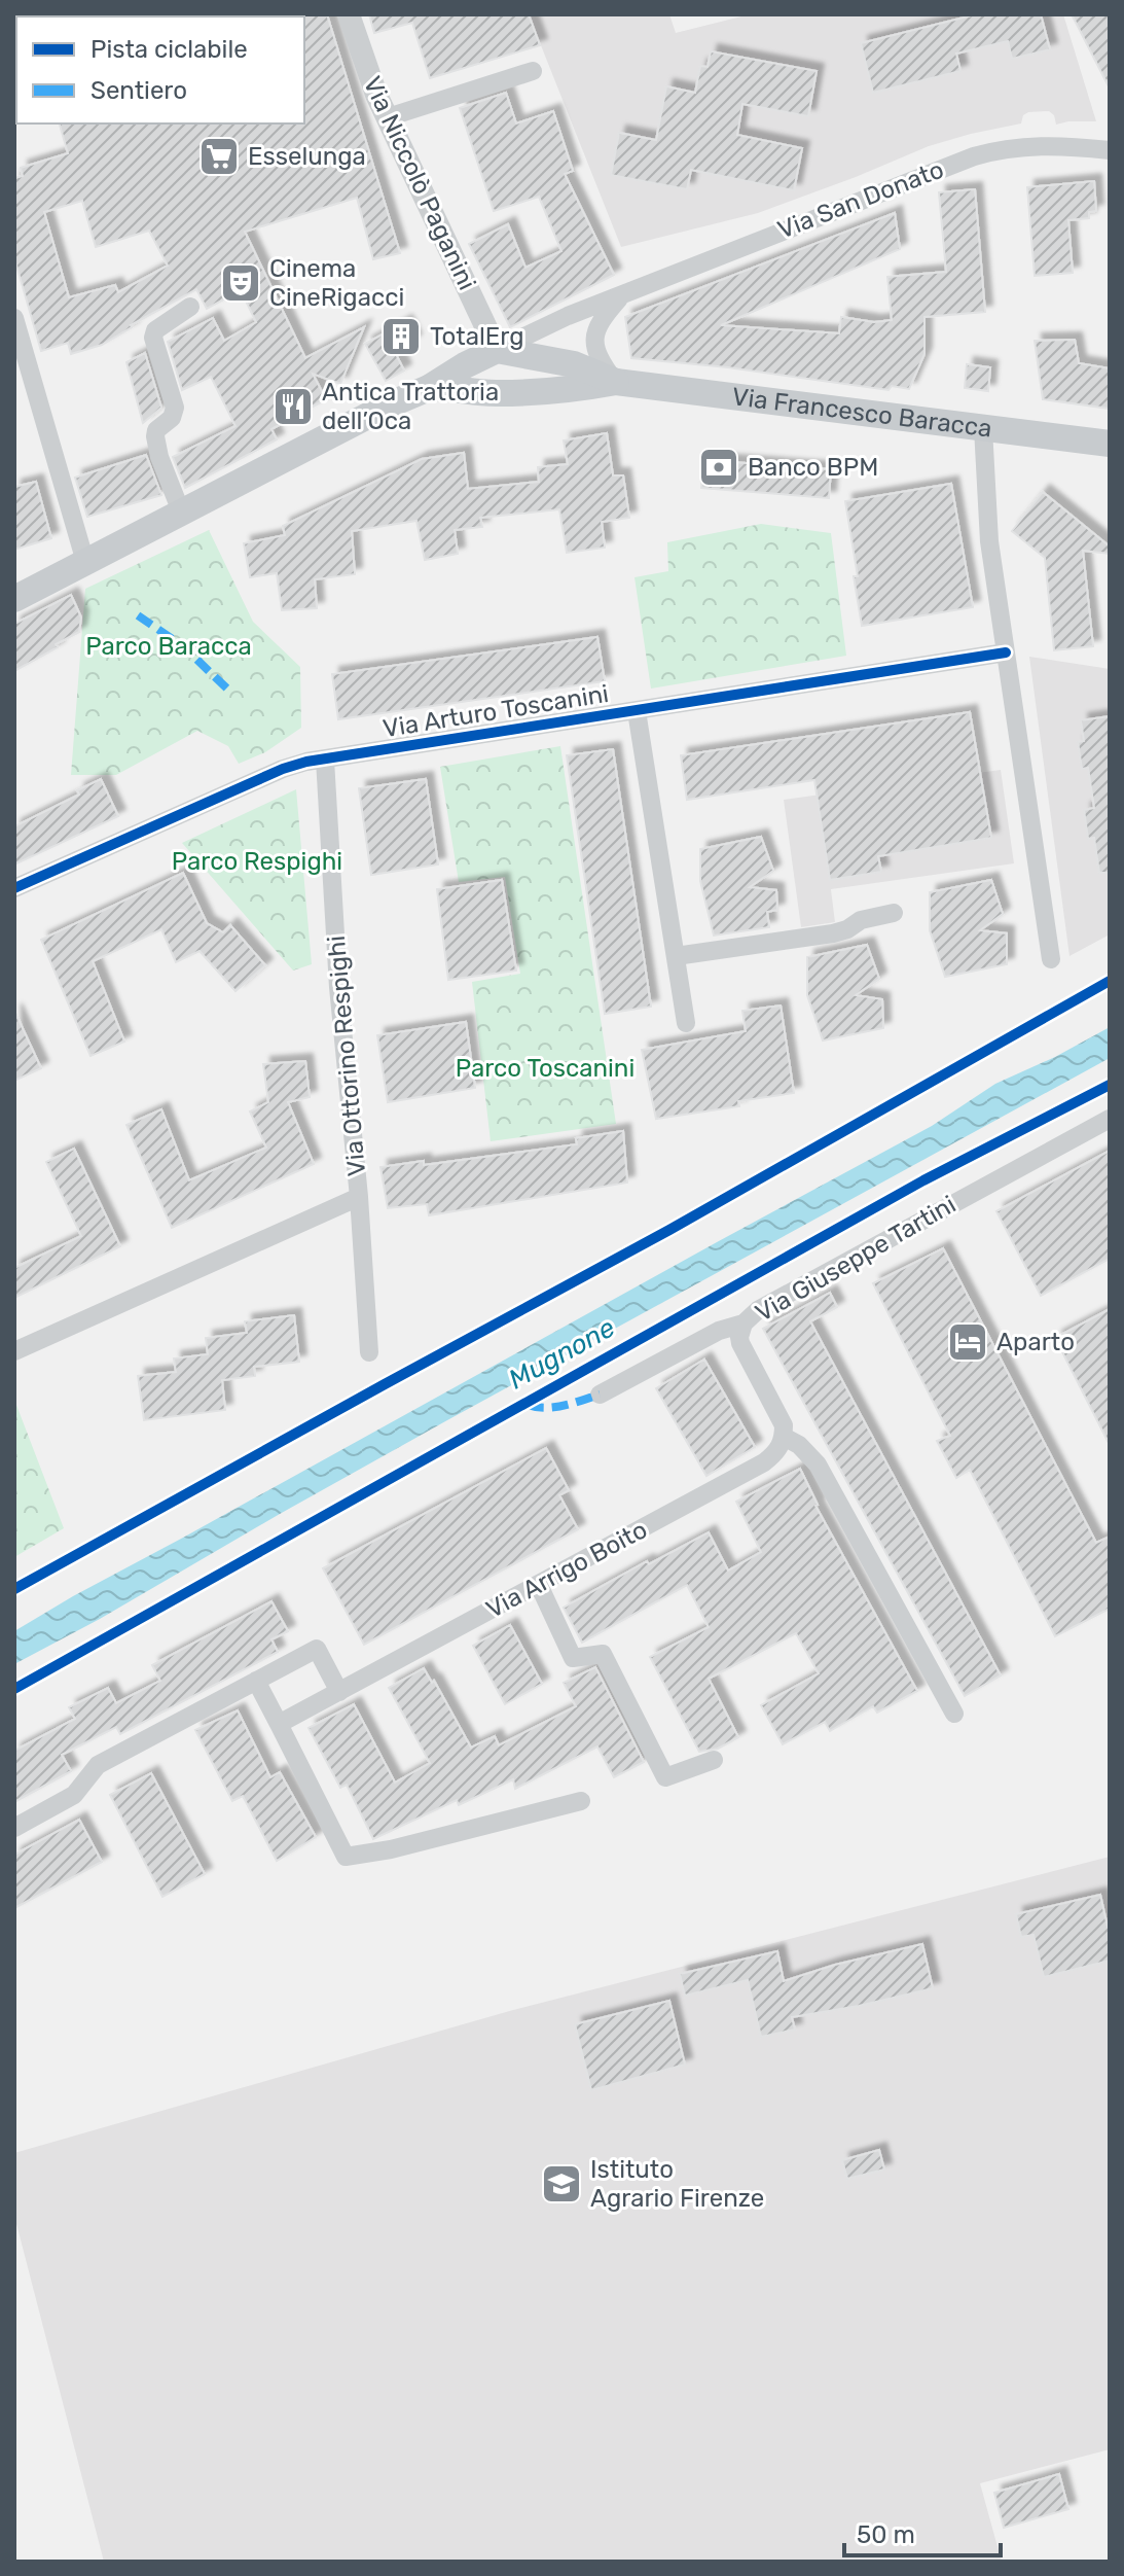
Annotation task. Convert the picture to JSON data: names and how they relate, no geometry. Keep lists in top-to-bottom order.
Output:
{
  "streets": {
    "main road": ["Via Francesco Baracca"],
    "street": [
      "Via Niccolò Paganini",
      "Via San Donato",
      "Via Arturo Toscanini",
      "Via Ottorino Respighi",
      "Via Giuseppe Tartini",
      "Via Arrigo Boito"
    ]
  },
  "crossings": [
    ["Via Niccolò Paganini", "Via Francesco Baracca"],
    ["Via Arturo Toscanini", "Via Ottorino Respighi"]
  ],
  "water": ["Mugnone"],
  "parks": ["Parco Baracca", "Parco Respighi", "Parco Toscanini"],
  "places": {
    "supermarket": ["Esselunga"],
    "theatre": ["Cinema CineRigacci"],
    "building": ["TotalErg"],
    "restaurant": ["Antica Trattoria dell’Oca"],
    "bank": ["Banco BPM"],
    "hotel": ["Aparto"],
    "school or university": ["Istituto Agrario Firenze"]
  },
  "legend": ["Pista ciclabile", "Sentiero"],
  "scale_bar": "50 m"
}
